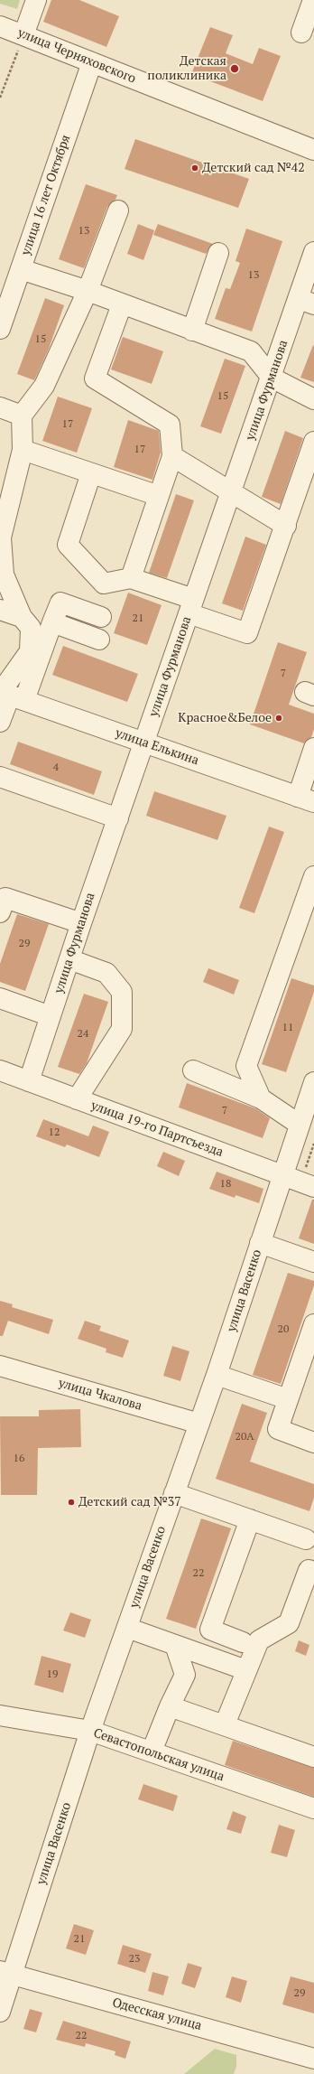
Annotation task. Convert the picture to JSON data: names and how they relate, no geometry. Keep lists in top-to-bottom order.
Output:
{
  "streets": {
    "street": [
      "улица Черняховского",
      "улица 16 лет Октября",
      "улица Фурманова",
      "улица Елькина",
      "улица 19-го Партсъезда",
      "улица Васенко",
      "улица Чкалова",
      "Севастопольская улица",
      "Одесская улица"
    ]
  },
  "crossings": [
    ["улица Черняховского", "улица 16 лет Октября"],
    ["улица Фурманова", "улица Елькина"],
    ["улица Фурманова", "улица 19-го Партсъезда"],
    ["улица 19-го Партсъезда", "улица Васенко"],
    ["улица Васенко", "улица Чкалова"],
    ["улица Васенко", "Севастопольская улица"],
    ["улица Васенко", "Одесская улица"]
  ],
  "places": [
    "Детская поликлиника",
    "Детский сад №42",
    "Красное&Белое",
    "Детский сад №37"
  ],
  "house_numbers": [
    "13",
    "13",
    "15",
    "15",
    "17",
    "17",
    "21",
    "7",
    "4",
    "29",
    "11",
    "24",
    "7",
    "12",
    "18",
    "20",
    "20А",
    "16",
    "22",
    "19",
    "21",
    "23",
    "29",
    "22"
  ]
}
